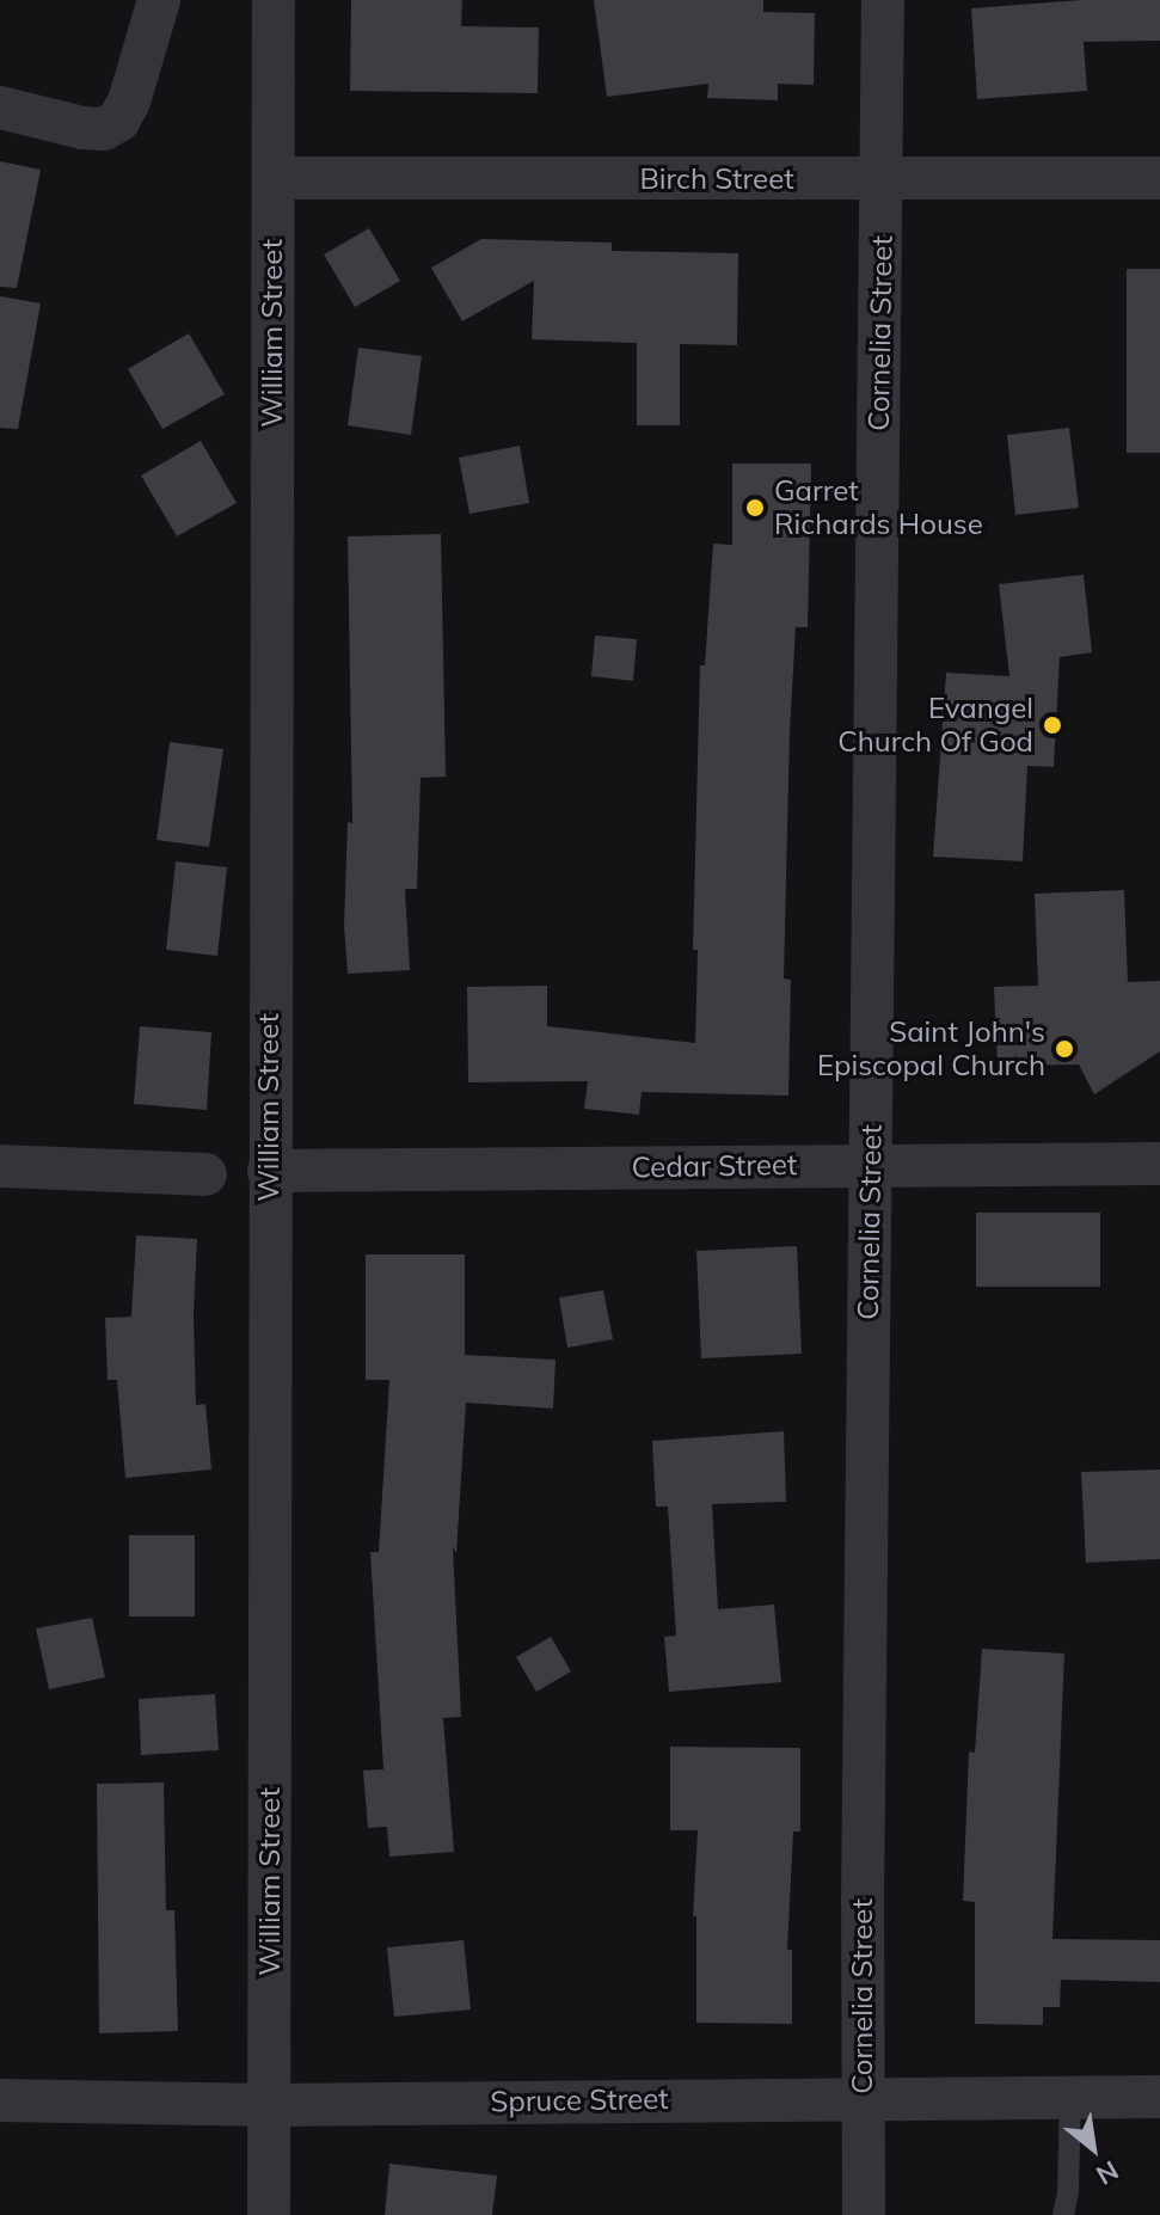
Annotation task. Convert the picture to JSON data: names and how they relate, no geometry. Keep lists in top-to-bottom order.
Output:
{
  "streets": {
    "street": [
      "Birch Street",
      "William Street",
      "Cornelia Street",
      "Cedar Street",
      "Spruce Street"
    ]
  },
  "crossings": [
    ["Birch Street", "William Street"],
    ["Birch Street", "Cornelia Street"],
    ["William Street", "Cedar Street"],
    ["William Street", "Spruce Street"],
    ["Cornelia Street", "Cedar Street"],
    ["Cornelia Street", "Spruce Street"]
  ],
  "places": ["Garret Richards House", "Evangel Church Of God", "Saint John's Episcopal Church"],
  "north": "bottom right"
}
